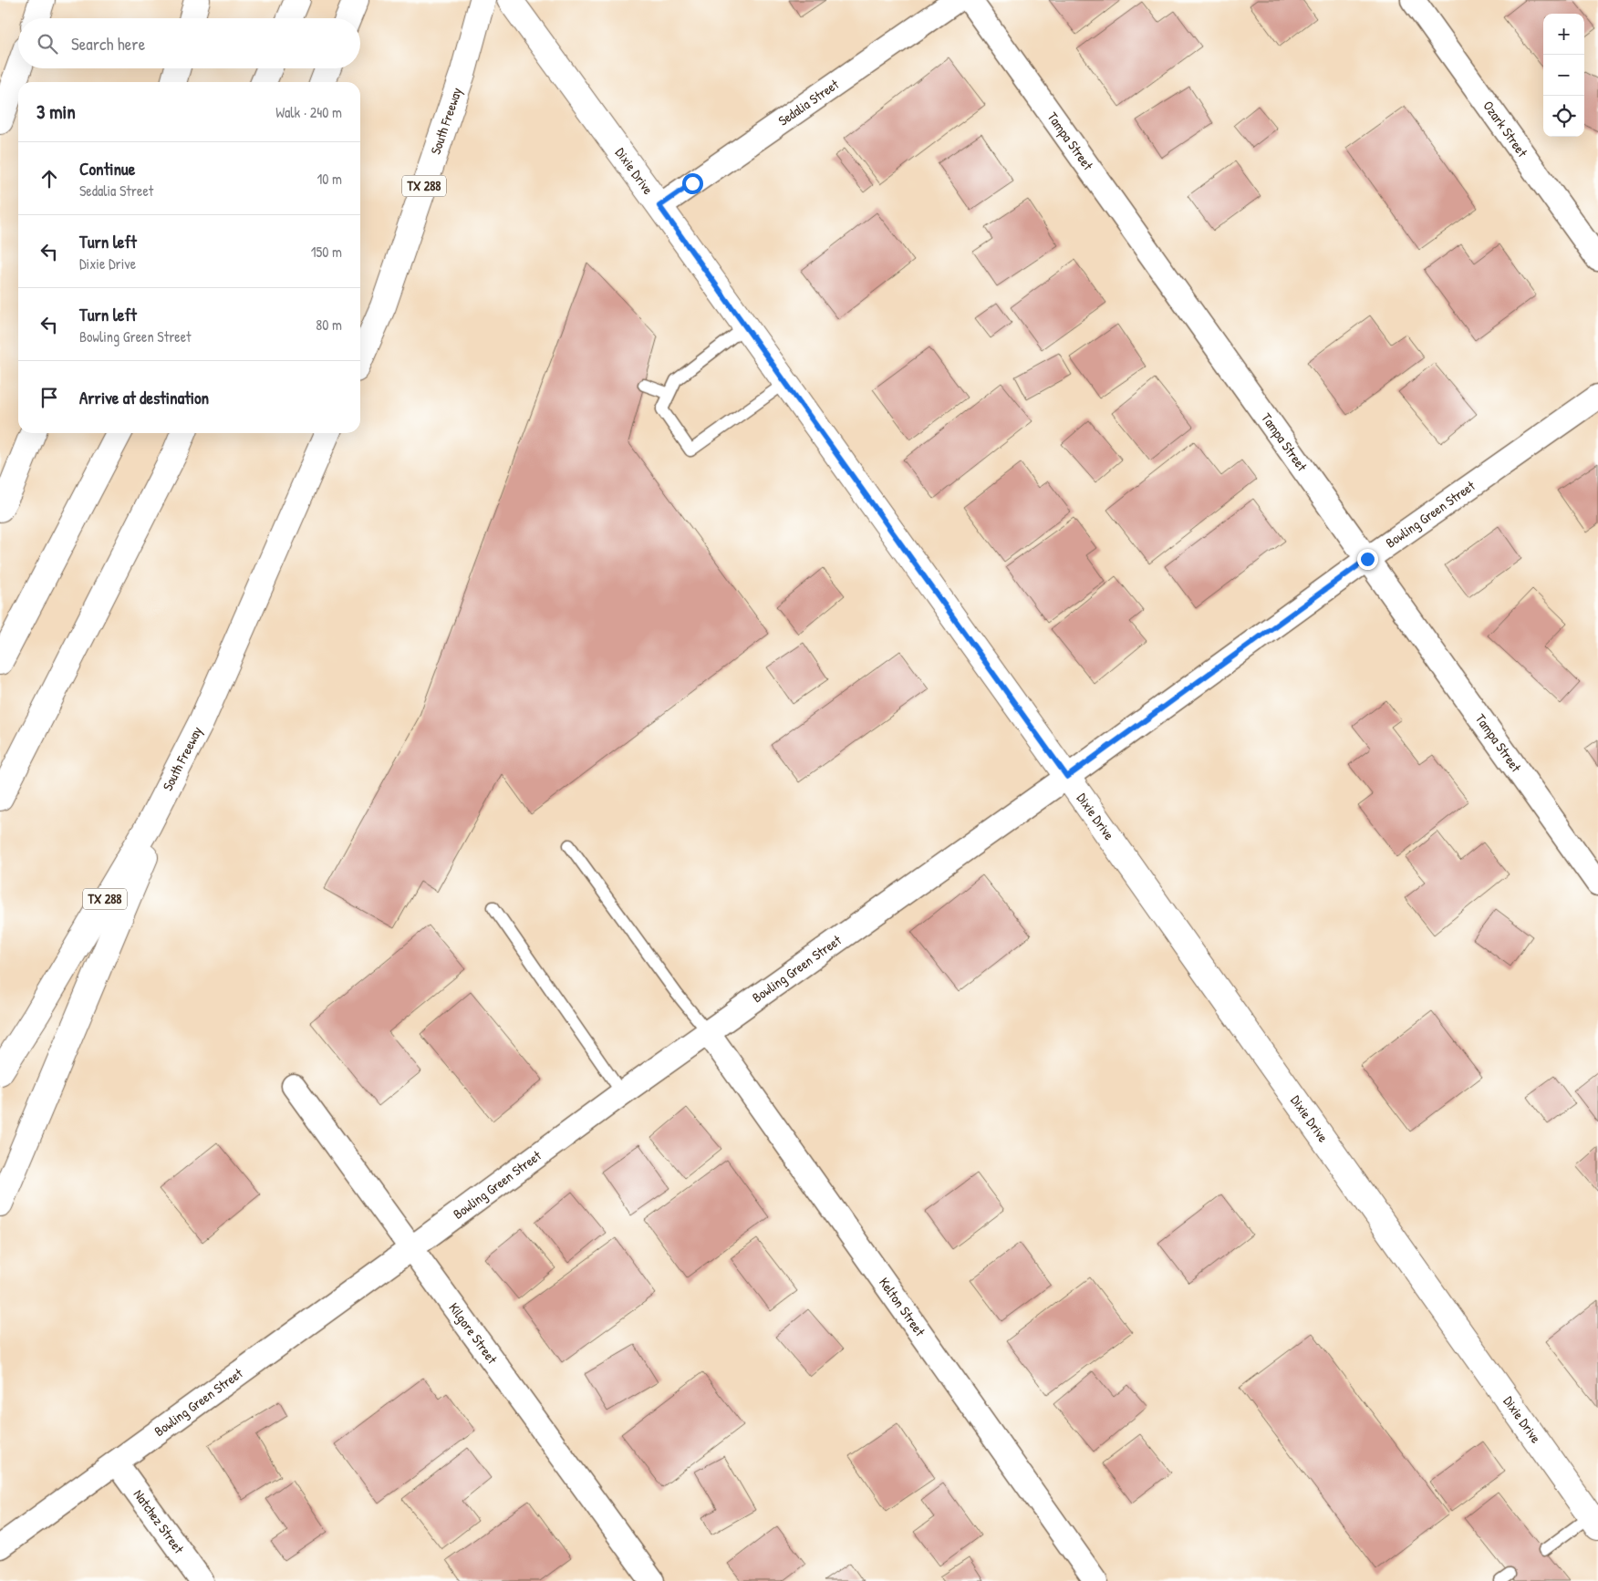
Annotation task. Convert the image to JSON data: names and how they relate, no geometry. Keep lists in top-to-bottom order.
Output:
{
  "streets": {
    "main road": ["South Freeway", "Dixie Drive", "TX 288"],
    "street": [
      "Sedalia Street",
      "Ozark Street",
      "Tampa Street",
      "Bowling Green Street",
      "Kelton Street",
      "Kilgore Street",
      "Natchez Street"
    ]
  },
  "crossings": [
    ["Sedalia Street", "Dixie Drive"],
    ["Tampa Street", "Bowling Green Street"],
    ["Dixie Drive", "Bowling Green Street"],
    ["Bowling Green Street", "Kelton Street"],
    ["Bowling Green Street", "Kilgore Street"],
    ["Bowling Green Street", "Natchez Street"]
  ],
  "page": {
    "map_buttons": ["+", "−"],
    "search": "Search here",
    "heading": ["3 min", "Walk · 240 m"],
    "list": [
      ["Continue", "Sedalia Street", "10 m"],
      ["Turn left", "Dixie Drive", "150 m"],
      ["Turn left", "Bowling Green Street", "80 m"],
      "Arrive at destination"
    ]
  }
}
